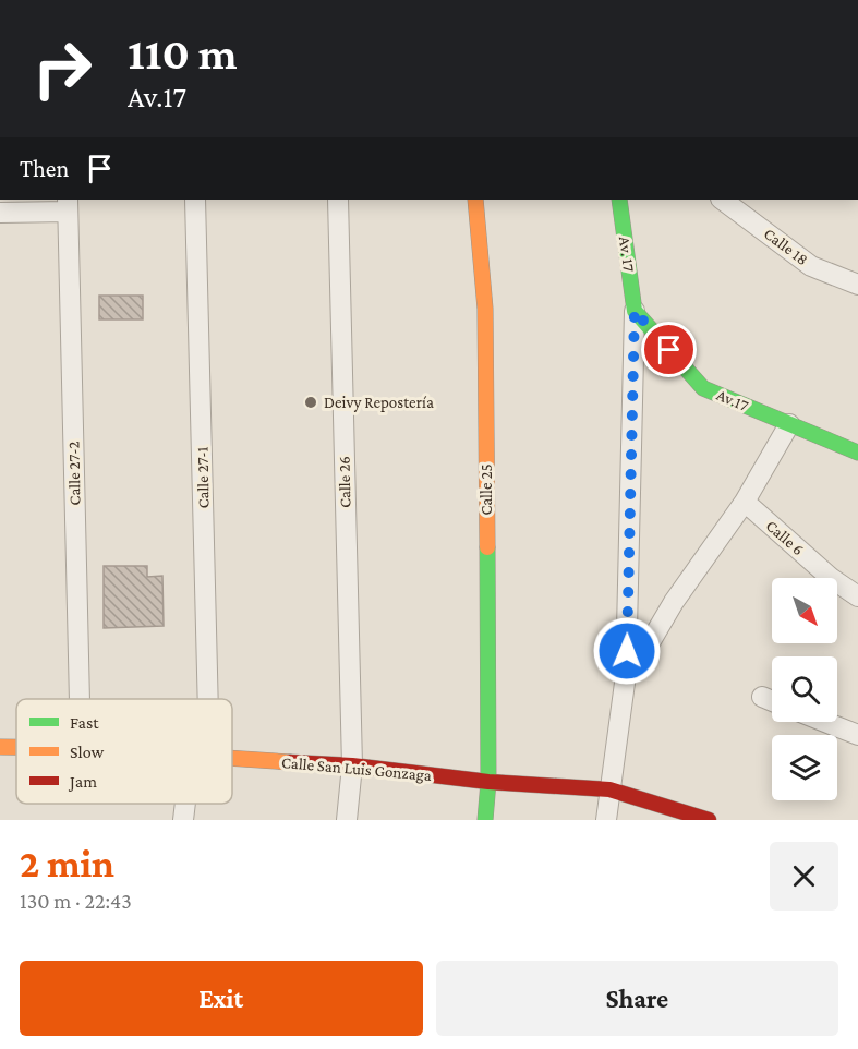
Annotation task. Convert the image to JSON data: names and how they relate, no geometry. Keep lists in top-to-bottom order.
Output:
{
  "streets": {
    "street": [
      "Calle 18",
      "Av. 17",
      "Av.17",
      "Calle 27-2",
      "Calle 27-1",
      "Calle 26",
      "Calle 25",
      "Calle 6",
      "Calle San Luis Gonzaga"
    ]
  },
  "crossings": [
    ["Av. 17", "Av.17"],
    ["Calle 26", "Calle San Luis Gonzaga"],
    ["Calle 25", "Calle San Luis Gonzaga"]
  ],
  "places": ["Deivy Repostería"],
  "legend": ["Fast", "Slow", "Jam"],
  "north": "bottom right",
  "page": {
    "turn": ["110 m", "Av.17"],
    "then": "Then",
    "heading": ["2 min", "130 m · 22:43"],
    "buttons": ["Exit", "Share"]
  }
}
